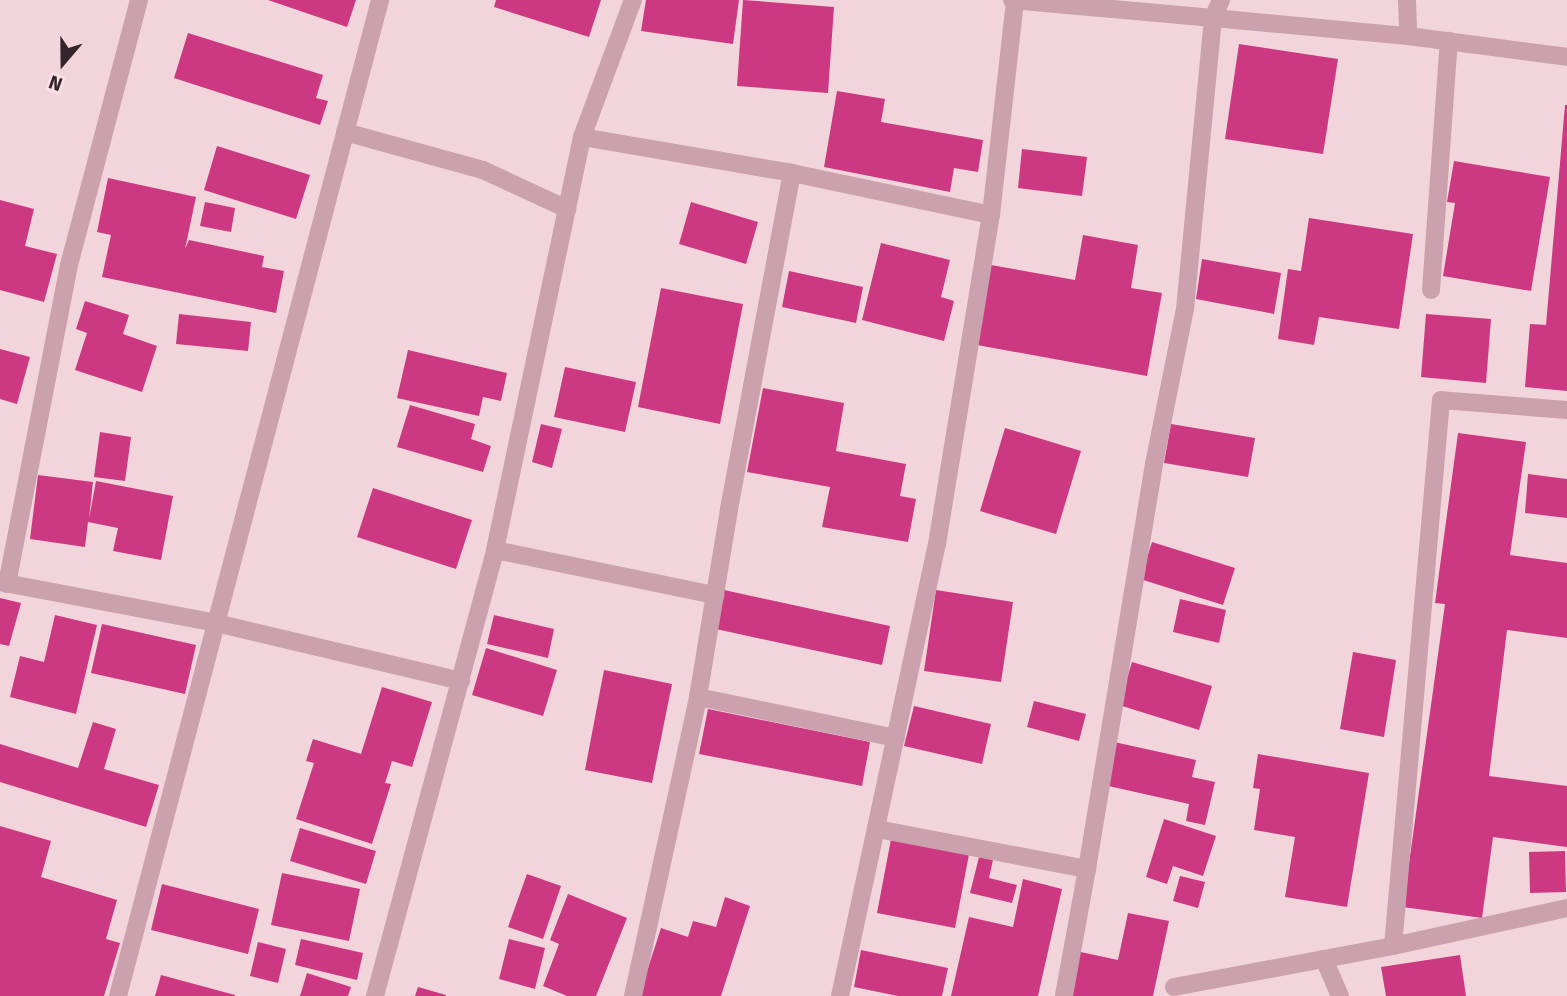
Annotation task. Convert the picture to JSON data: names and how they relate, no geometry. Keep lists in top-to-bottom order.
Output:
{
  "north": "bottom"
}
